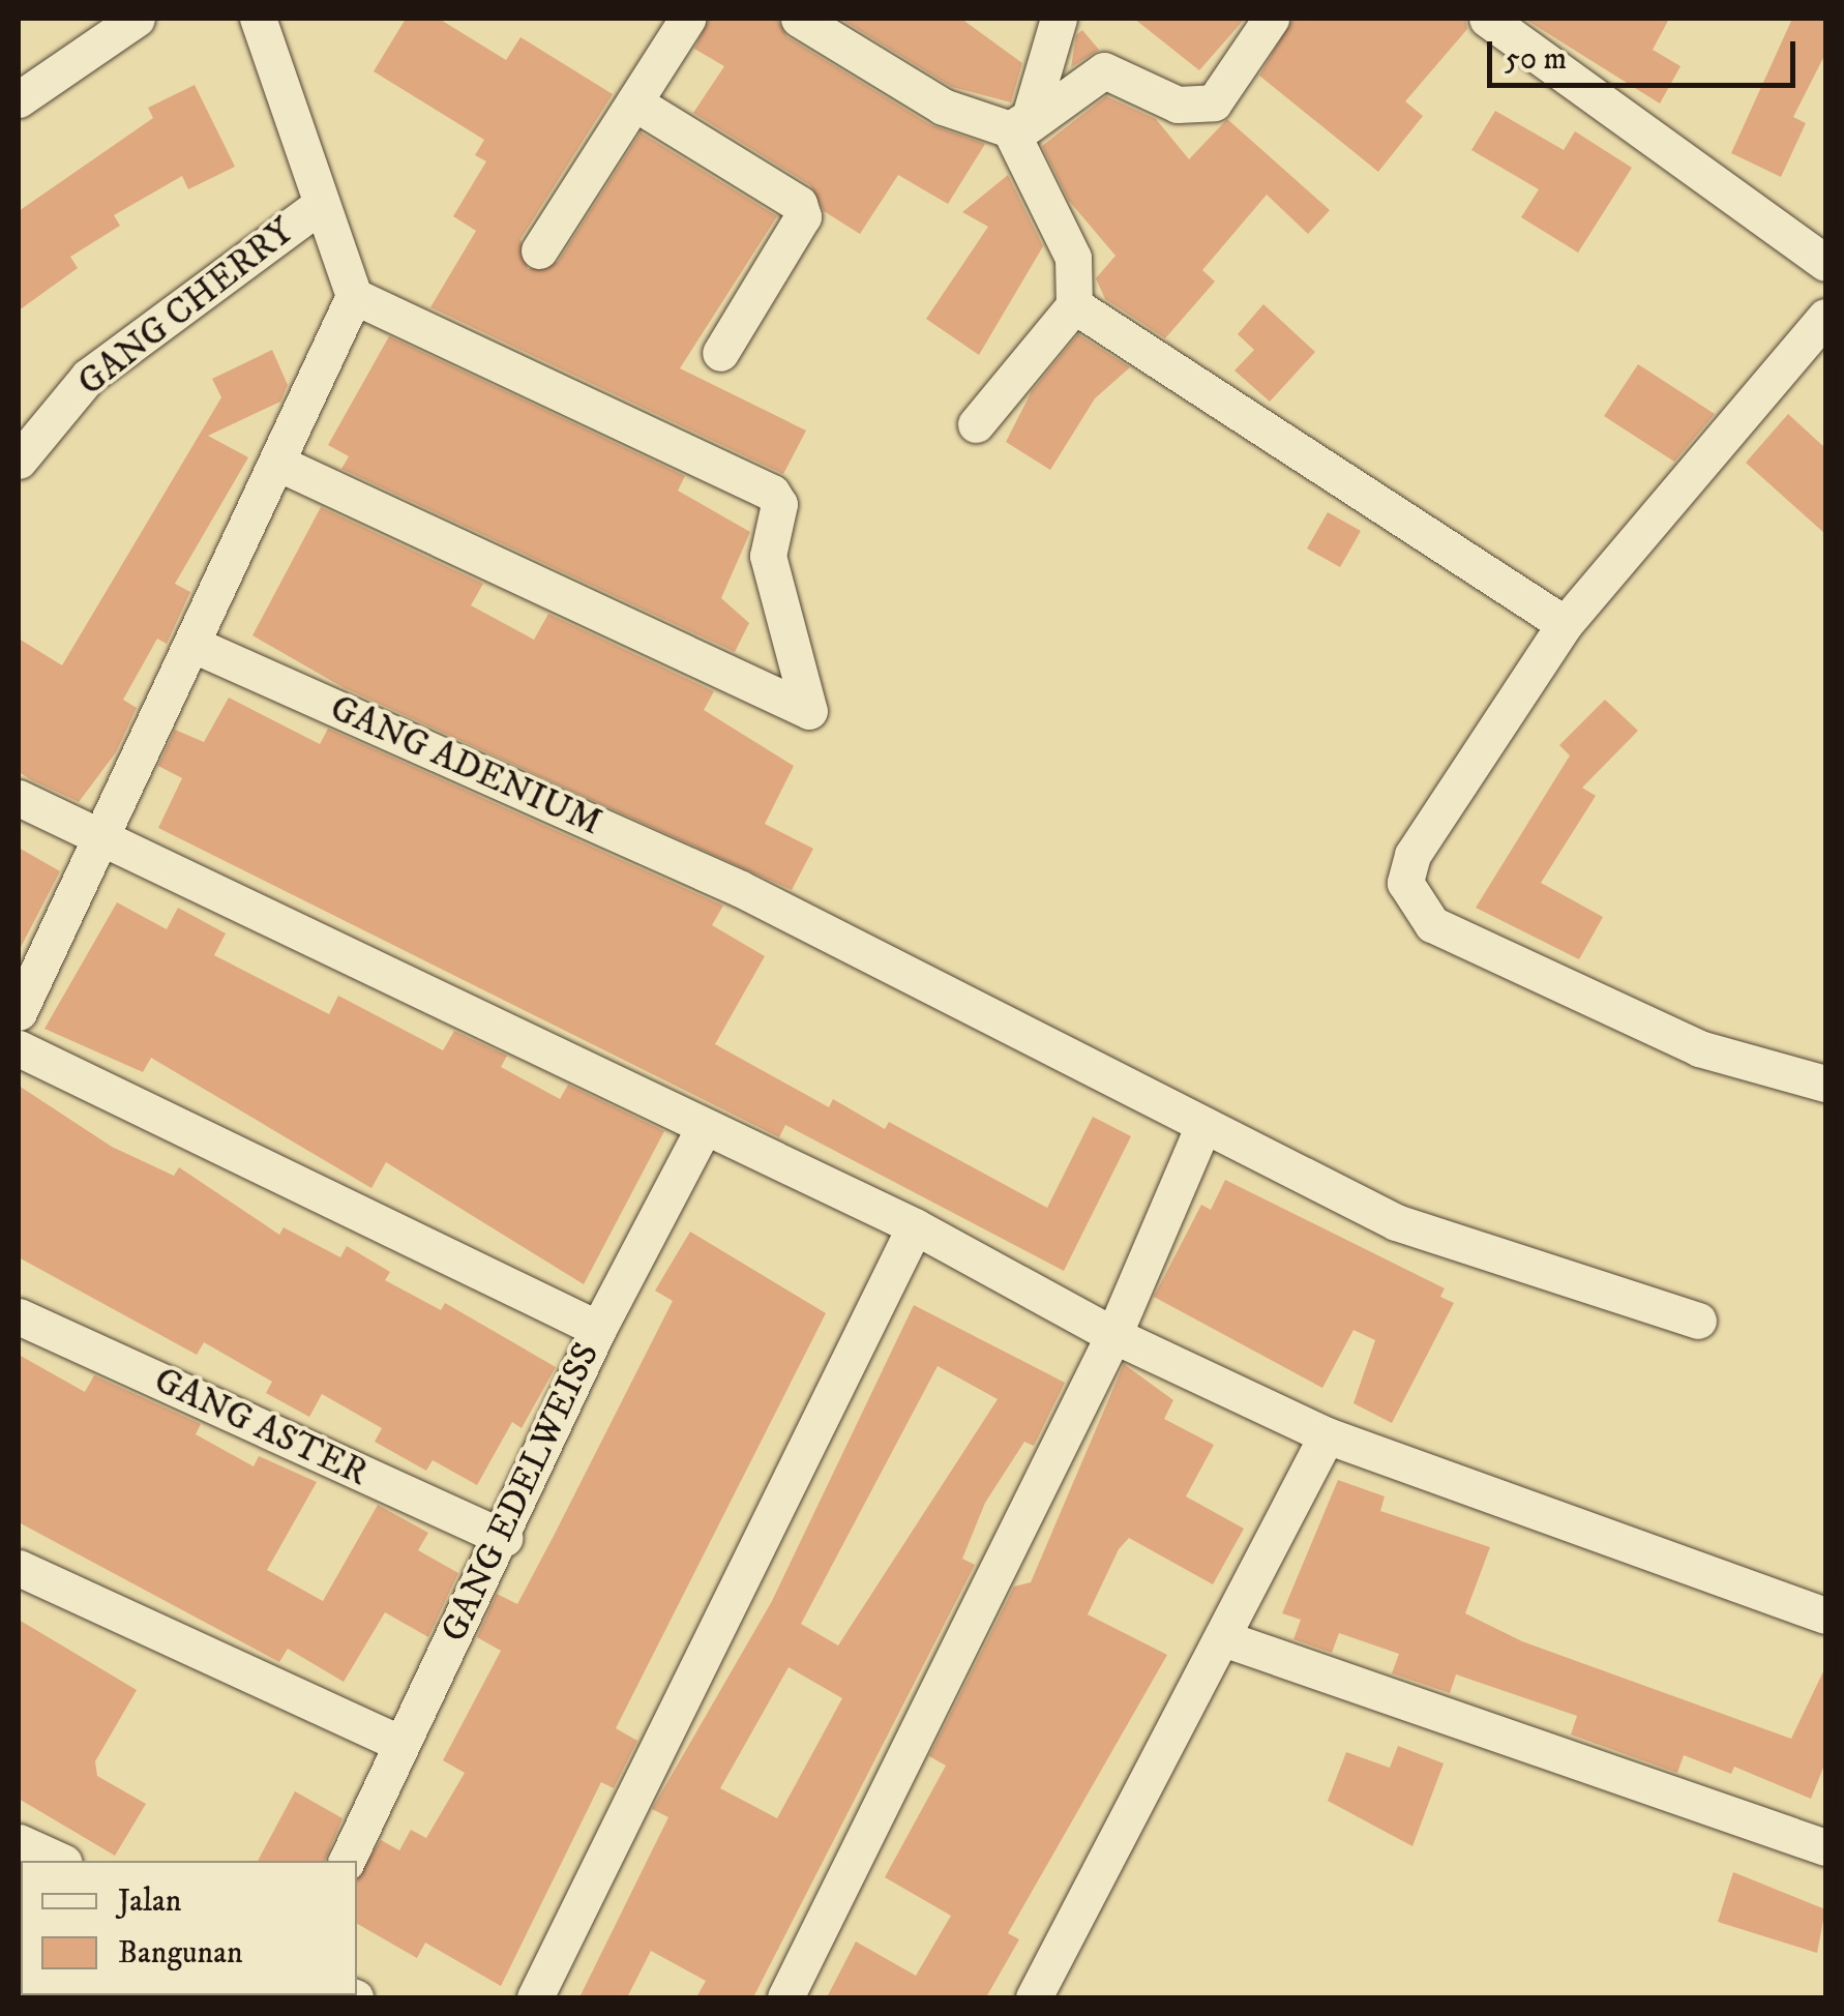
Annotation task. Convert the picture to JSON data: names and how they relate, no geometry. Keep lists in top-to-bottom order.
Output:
{
  "streets": {
    "street": [
      "GANG CHERRY",
      "GANG ADENIUM",
      "GANG ASTER",
      "GANG EDELWEISS"
    ]
  },
  "crossings": [
    ["GANG ASTER", "GANG EDELWEISS"]
  ],
  "legend": ["Jalan", "Bangunan"],
  "scale_bar": "50 m"
}
